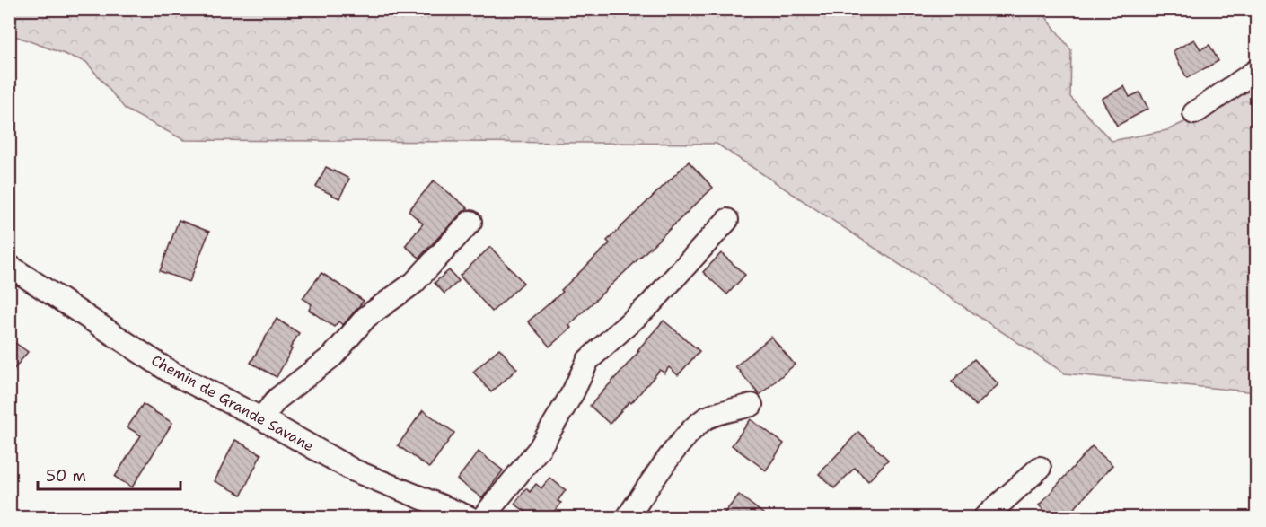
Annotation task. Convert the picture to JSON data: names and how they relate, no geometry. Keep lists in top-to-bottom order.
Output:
{
  "streets": {
    "street": ["Chemin de Grande Savane"]
  },
  "scale_bar": "50 m"
}
